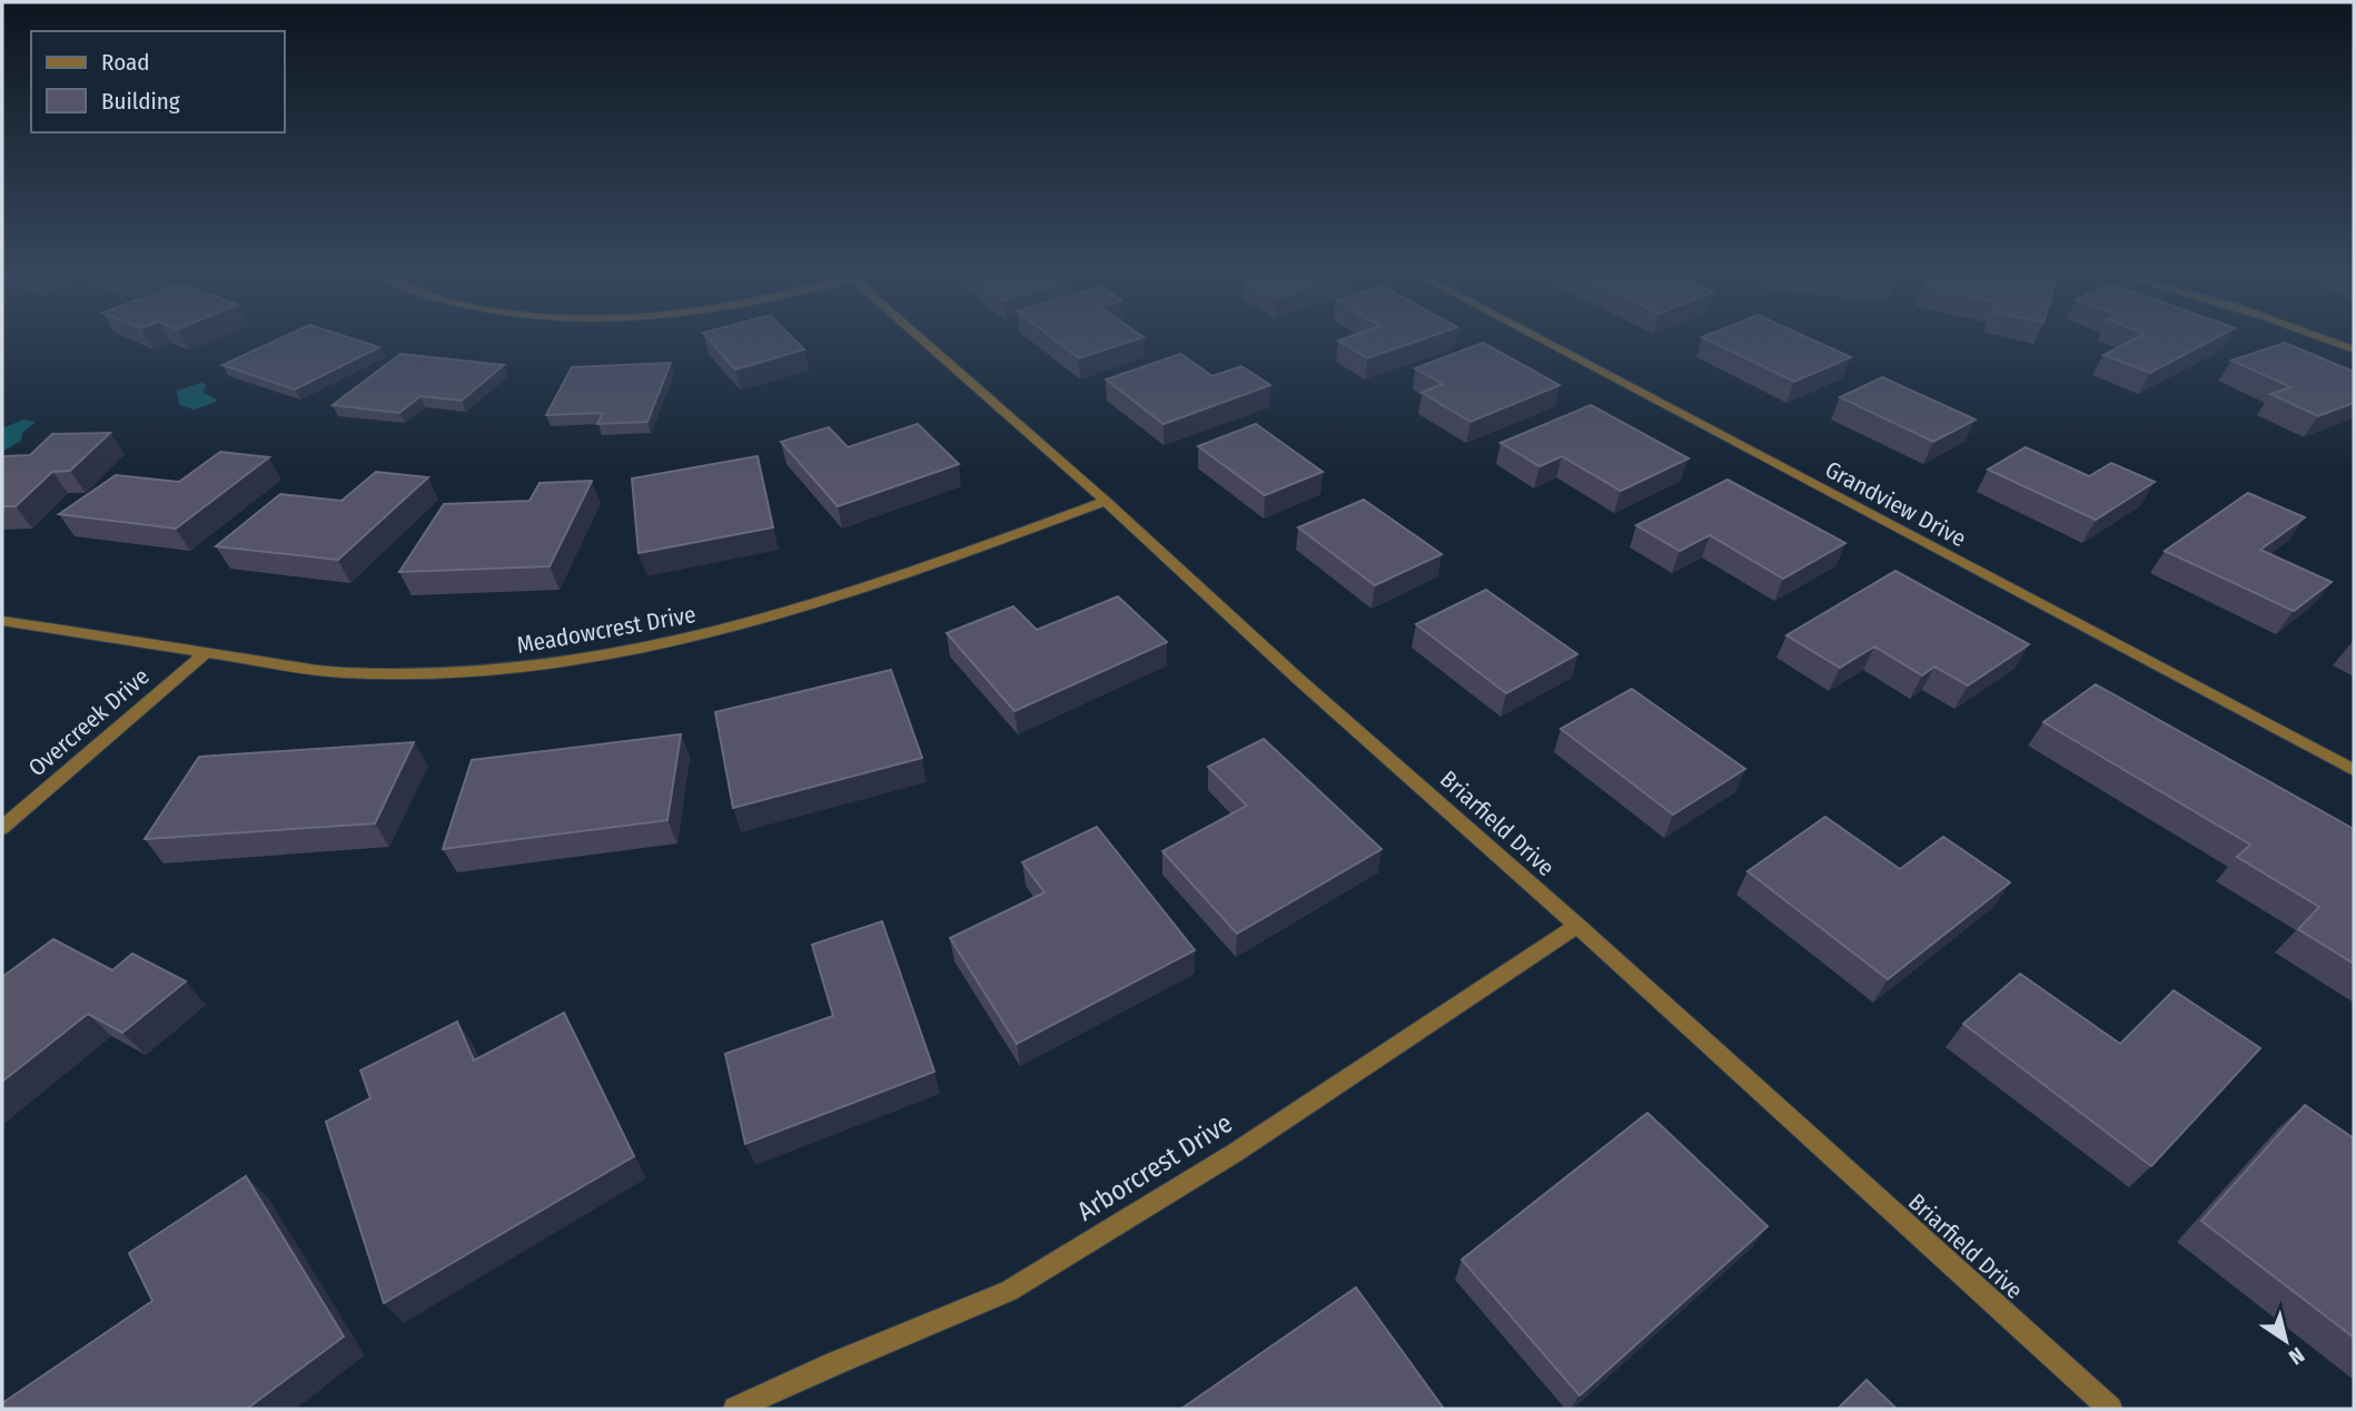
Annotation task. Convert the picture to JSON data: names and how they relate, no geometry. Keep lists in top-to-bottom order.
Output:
{
  "streets": {
    "street": [
      "Grandview Drive",
      "Meadowcrest Drive",
      "Overcreek Drive",
      "Briarfield Drive",
      "Arborcrest Drive"
    ]
  },
  "crossings": [
    ["Meadowcrest Drive", "Overcreek Drive"],
    ["Meadowcrest Drive", "Briarfield Drive"],
    ["Briarfield Drive", "Arborcrest Drive"]
  ],
  "legend": ["Road", "Building"],
  "north": "bottom right"
}
